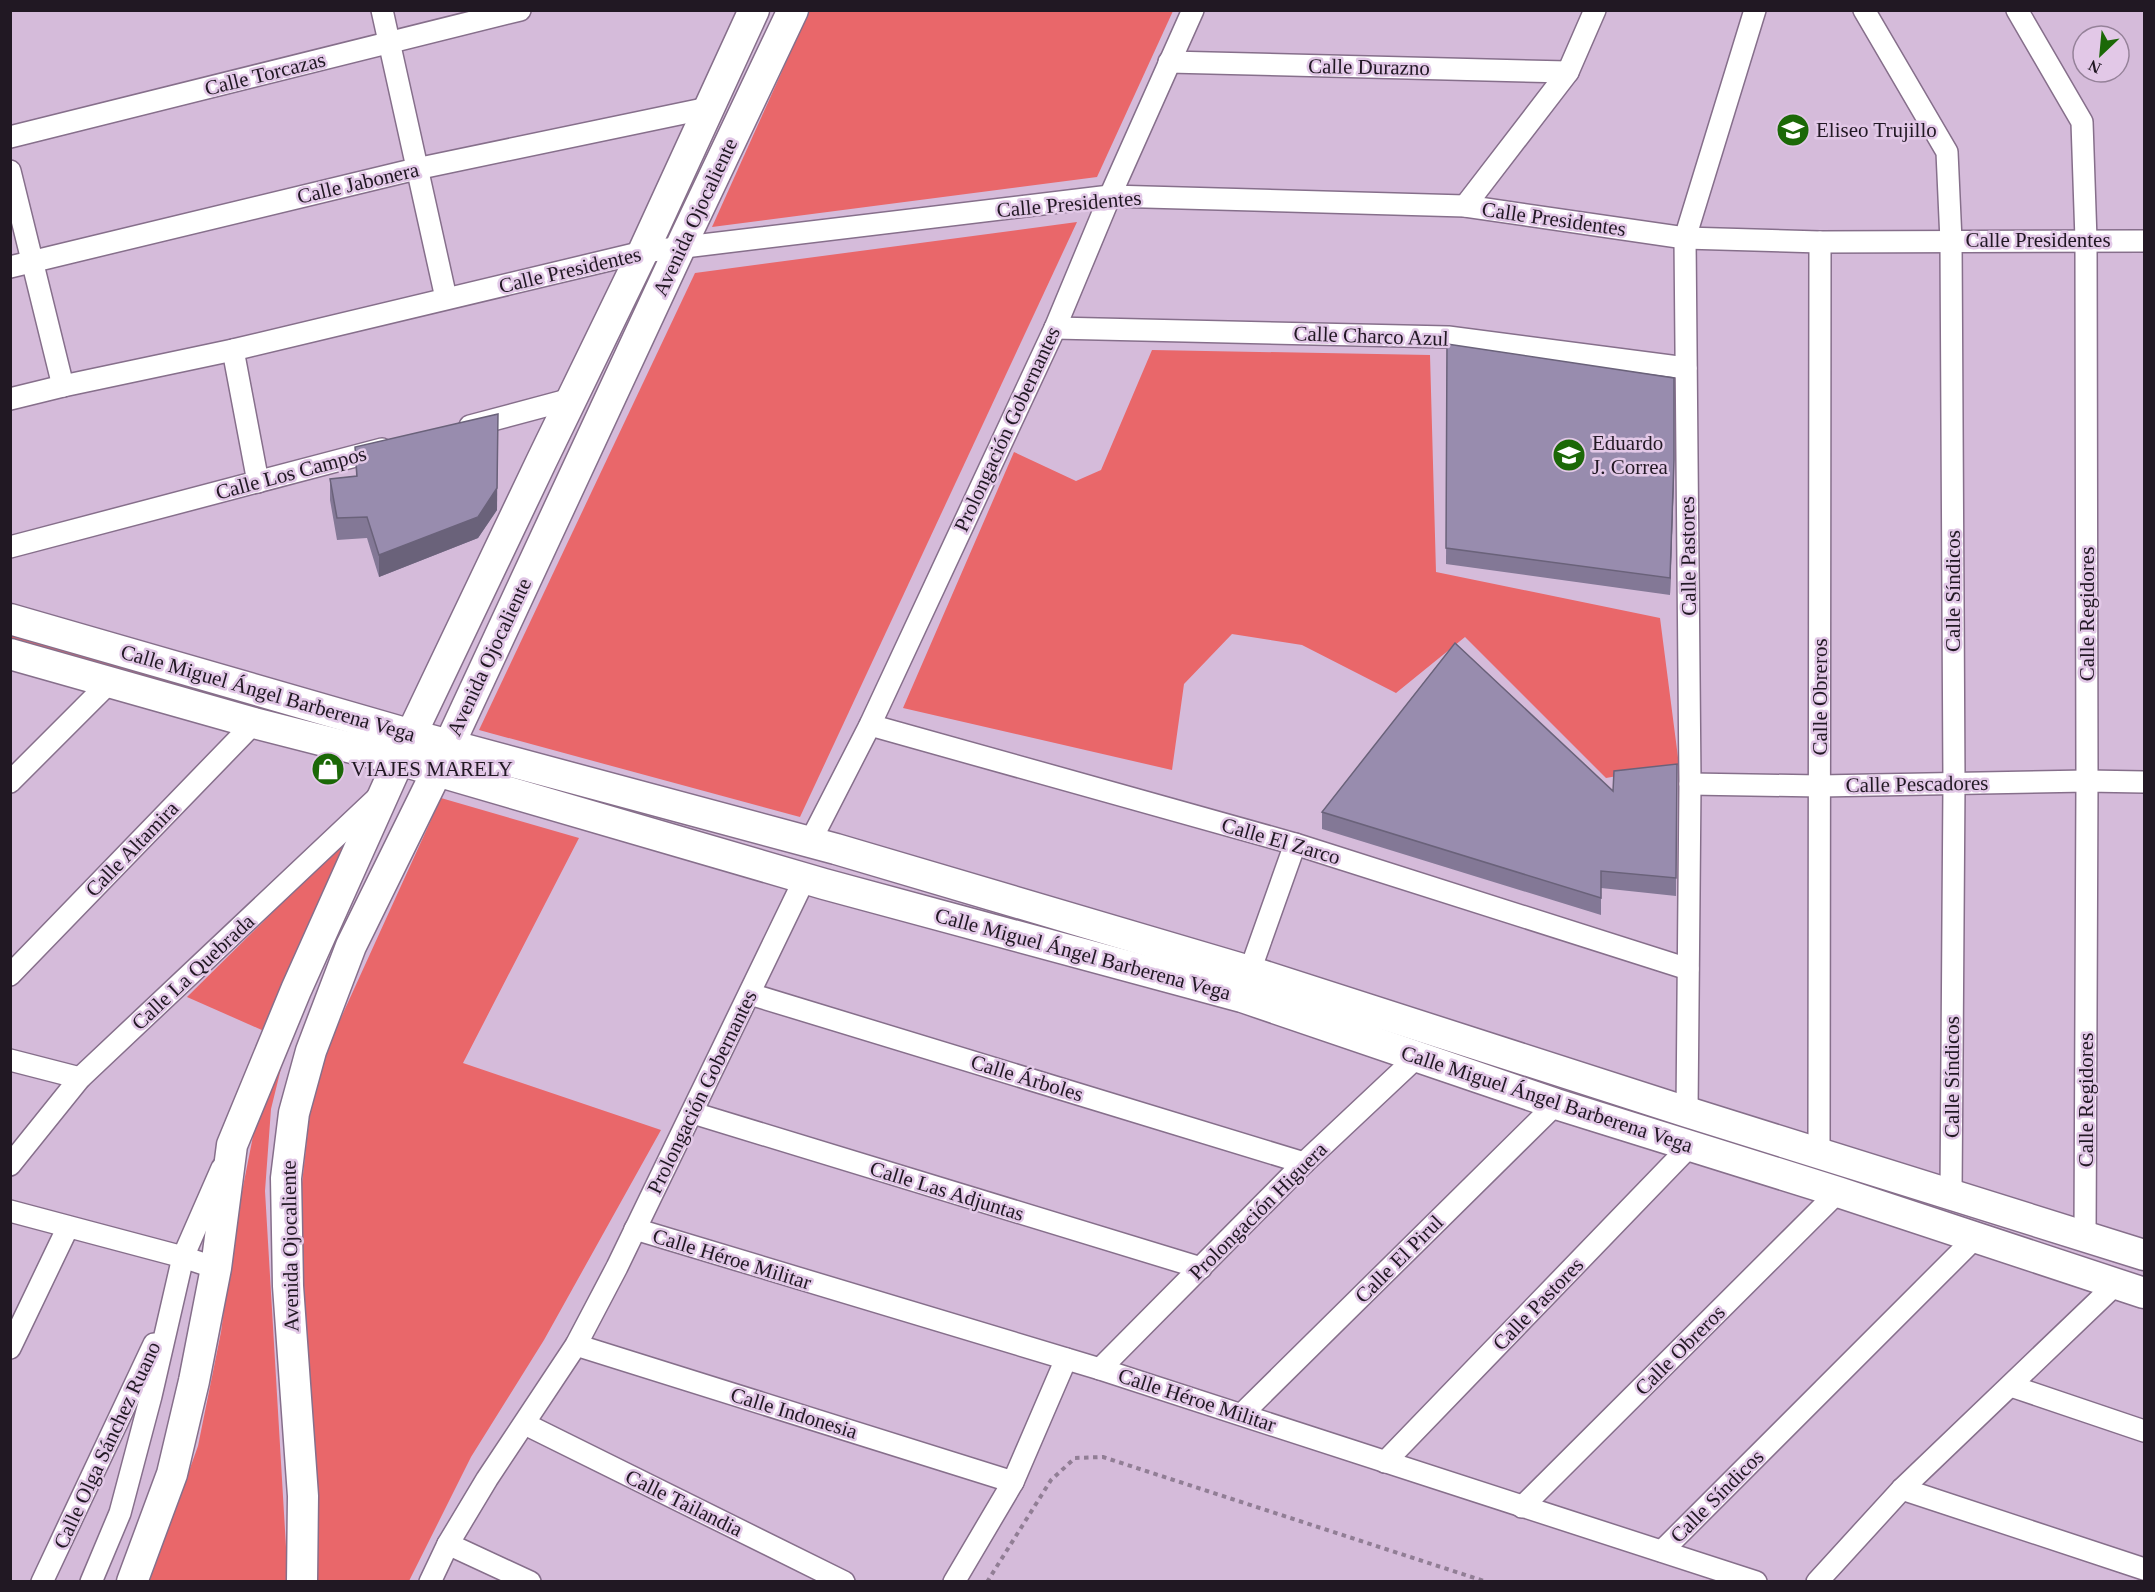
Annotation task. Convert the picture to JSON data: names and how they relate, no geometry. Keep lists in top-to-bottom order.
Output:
{
  "streets": {
    "street": [
      "Calle Durazno",
      "Calle Torcazas",
      "Calle Jabonera",
      "Calle Presidentes",
      "Avenida Ojocaliente",
      "Calle Charco Azul",
      "Prolongación Gobernantes",
      "Calle Los Campos",
      "Calle Pastores",
      "Calle Síndicos",
      "Calle Regidores",
      "Calle Miguel Ángel Barberena Vega",
      "Calle Obreros",
      "Calle Pescadores",
      "Calle El Zarco",
      "Calle Altamira",
      "Calle La Quebrada",
      "Calle Árboles",
      "Calle Las Adjuntas",
      "Prolongación Higuera",
      "Calle Héroe Militar",
      "Calle El Pirul",
      "Calle Indonesia",
      "Calle Olga Sánchez Ruano",
      "Calle Tailandia"
    ]
  },
  "crossings": [
    ["Calle Durazno", "Prolongación Gobernantes"],
    ["Calle Jabonera", "Avenida Ojocaliente"],
    ["Calle Presidentes", "Avenida Ojocaliente"],
    ["Calle Presidentes", "Prolongación Gobernantes"],
    ["Calle Presidentes", "Calle Pastores"],
    ["Calle Presidentes", "Calle Síndicos"],
    ["Calle Presidentes", "Calle Regidores"],
    ["Calle Presidentes", "Calle Obreros"],
    ["Avenida Ojocaliente", "Calle Miguel Ángel Barberena Vega"],
    ["Avenida Ojocaliente", "Calle La Quebrada"],
    ["Avenida Ojocaliente", "Calle Olga Sánchez Ruano"],
    ["Calle Charco Azul", "Prolongación Gobernantes"],
    ["Calle Charco Azul", "Calle Pastores"],
    ["Prolongación Gobernantes", "Calle Miguel Ángel Barberena Vega"],
    ["Prolongación Gobernantes", "Calle El Zarco"],
    ["Prolongación Gobernantes", "Calle Árboles"],
    ["Prolongación Gobernantes", "Calle Las Adjuntas"],
    ["Prolongación Gobernantes", "Calle Héroe Militar"],
    ["Prolongación Gobernantes", "Calle Indonesia"],
    ["Prolongación Gobernantes", "Calle Tailandia"],
    ["Calle Pastores", "Calle Miguel Ángel Barberena Vega"],
    ["Calle Pastores", "Calle Pescadores"],
    ["Calle Pastores", "Calle El Zarco"],
    ["Calle Pastores", "Calle Héroe Militar"],
    ["Calle Síndicos", "Calle Miguel Ángel Barberena Vega"],
    ["Calle Síndicos", "Calle Pescadores"],
    ["Calle Síndicos", "Calle Héroe Militar"],
    ["Calle Regidores", "Calle Miguel Ángel Barberena Vega"],
    ["Calle Regidores", "Calle Pescadores"],
    ["Calle Miguel Ángel Barberena Vega", "Calle Obreros"],
    ["Calle Miguel Ángel Barberena Vega", "Calle Altamira"],
    ["Calle Miguel Ángel Barberena Vega", "Prolongación Higuera"],
    ["Calle Miguel Ángel Barberena Vega", "Calle El Pirul"],
    ["Calle Obreros", "Calle Pescadores"],
    ["Calle Obreros", "Calle Héroe Militar"],
    ["Calle Árboles", "Prolongación Higuera"],
    ["Calle Las Adjuntas", "Prolongación Higuera"],
    ["Prolongación Higuera", "Calle Héroe Militar"],
    ["Calle Héroe Militar", "Calle El Pirul"]
  ],
  "places": {
    "school or university": ["Eliseo Trujillo", "Eduardo J. Correa"],
    "shop": ["VIAJES MARELY"]
  },
  "north": "bottom left"
}
